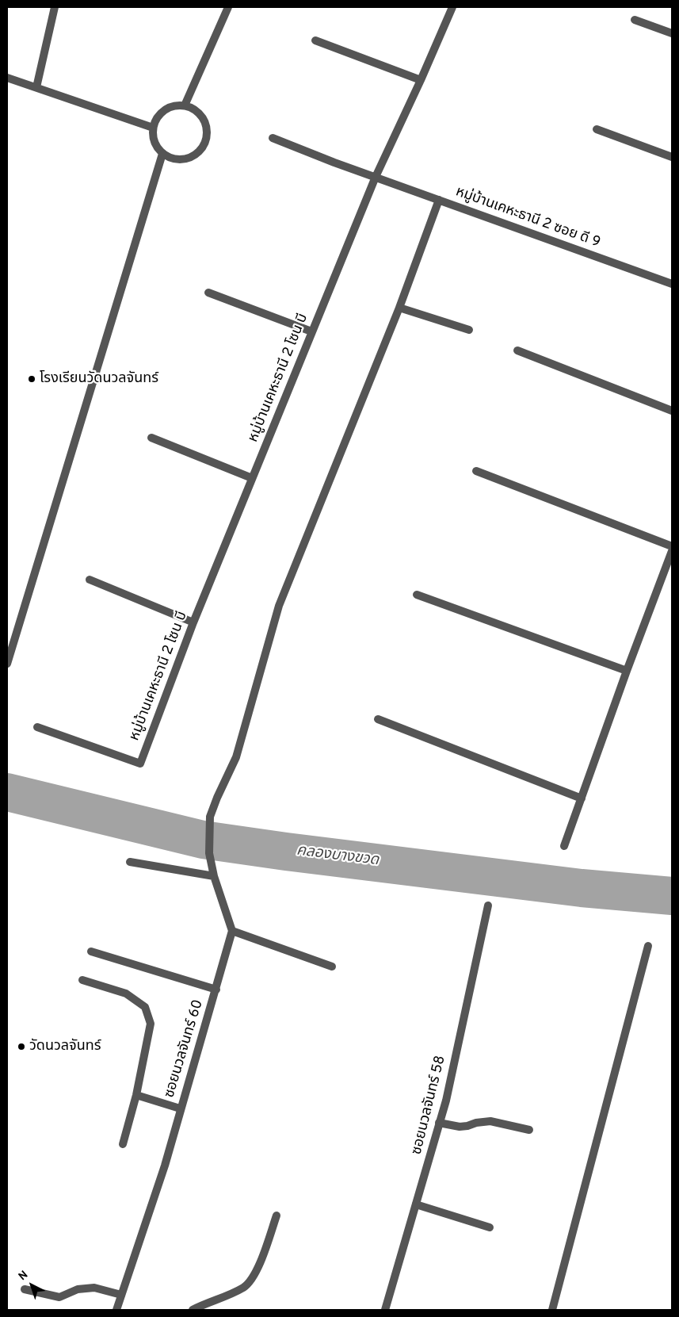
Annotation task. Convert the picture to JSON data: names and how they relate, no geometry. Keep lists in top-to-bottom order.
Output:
{
  "streets": {
    "street": [
      "หมู่บ้านเคหะธานี 2 ซอย ดี 9",
      "หมู่บ้านเคหะธานี 2 โซน บี",
      "ซอยนวลจันทร์ 60",
      "ซอยนวลจันทร์ 58"
    ]
  },
  "crossings": [
    ["หมู่บ้านเคหะธานี 2 ซอย ดี 9", "หมู่บ้านเคหะธานี 2 โซน บี"]
  ],
  "water": ["คลองบางขวด"],
  "places": ["โรงเรียนวัดนวลจันทร์", "วัดนวลจันทร์"],
  "north": "top left"
}
